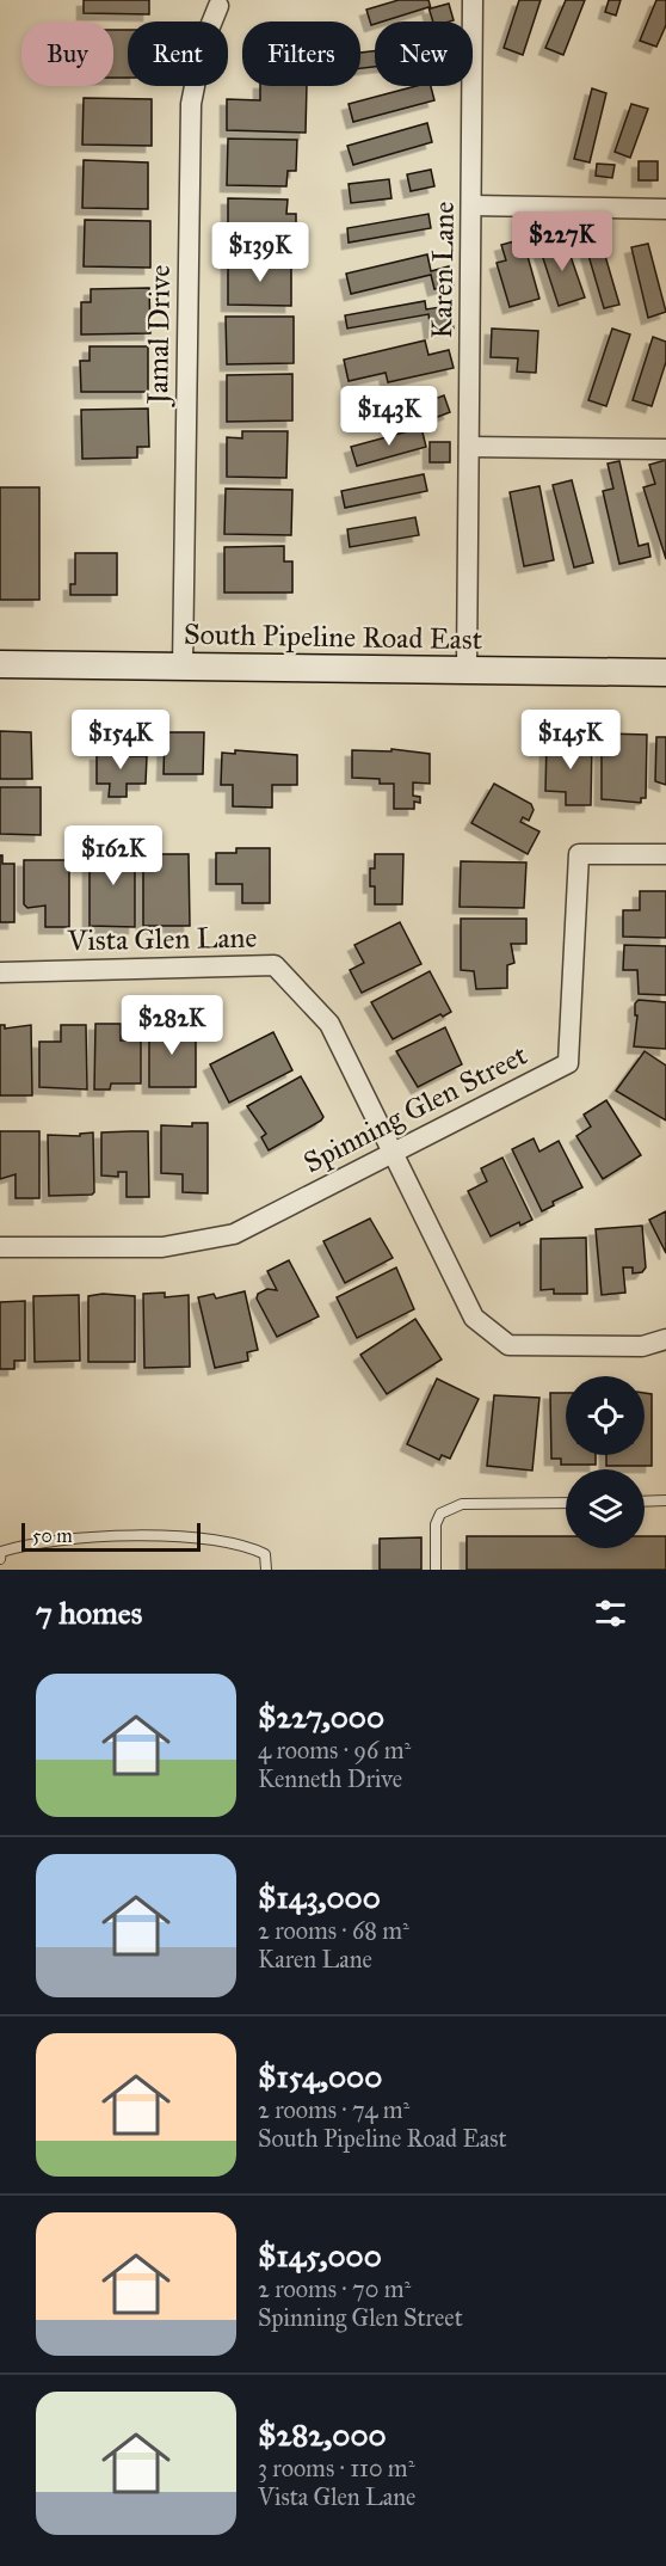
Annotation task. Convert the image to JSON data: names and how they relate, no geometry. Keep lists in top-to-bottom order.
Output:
{
  "streets": {
    "street": [
      "Karen Lane",
      "Jamal Drive",
      "South Pipeline Road East",
      "Vista Glen Lane",
      "Spinning Glen Street"
    ]
  },
  "crossings": [
    ["Karen Lane", "South Pipeline Road East"],
    ["Jamal Drive", "South Pipeline Road East"],
    ["Vista Glen Lane", "Spinning Glen Street"]
  ],
  "scale_bar": "50 m",
  "page": {
    "chip": [
      "Buy",
      "Rent",
      "Filters",
      "New"
    ],
    "price": [
      "$227K",
      "$139K",
      "$143K",
      "$154K",
      "$145K",
      "$162K",
      "$282K"
    ],
    "scale": "50 m",
    "heading": "7 homes",
    "list": [
      {
        "name": "$227,000",
        "note": "4 rooms · 96 m² · Kenneth Drive"
      },
      {
        "name": "$143,000",
        "note": "2 rooms · 68 m² · Karen Lane"
      },
      {
        "name": "$154,000",
        "note": "2 rooms · 74 m² · South Pipeline Road East"
      },
      {
        "name": "$145,000",
        "note": "2 rooms · 70 m² · Spinning Glen Street"
      },
      {
        "name": "$282,000",
        "note": "3 rooms · 110 m² · Vista Glen Lane"
      }
    ]
  }
}
